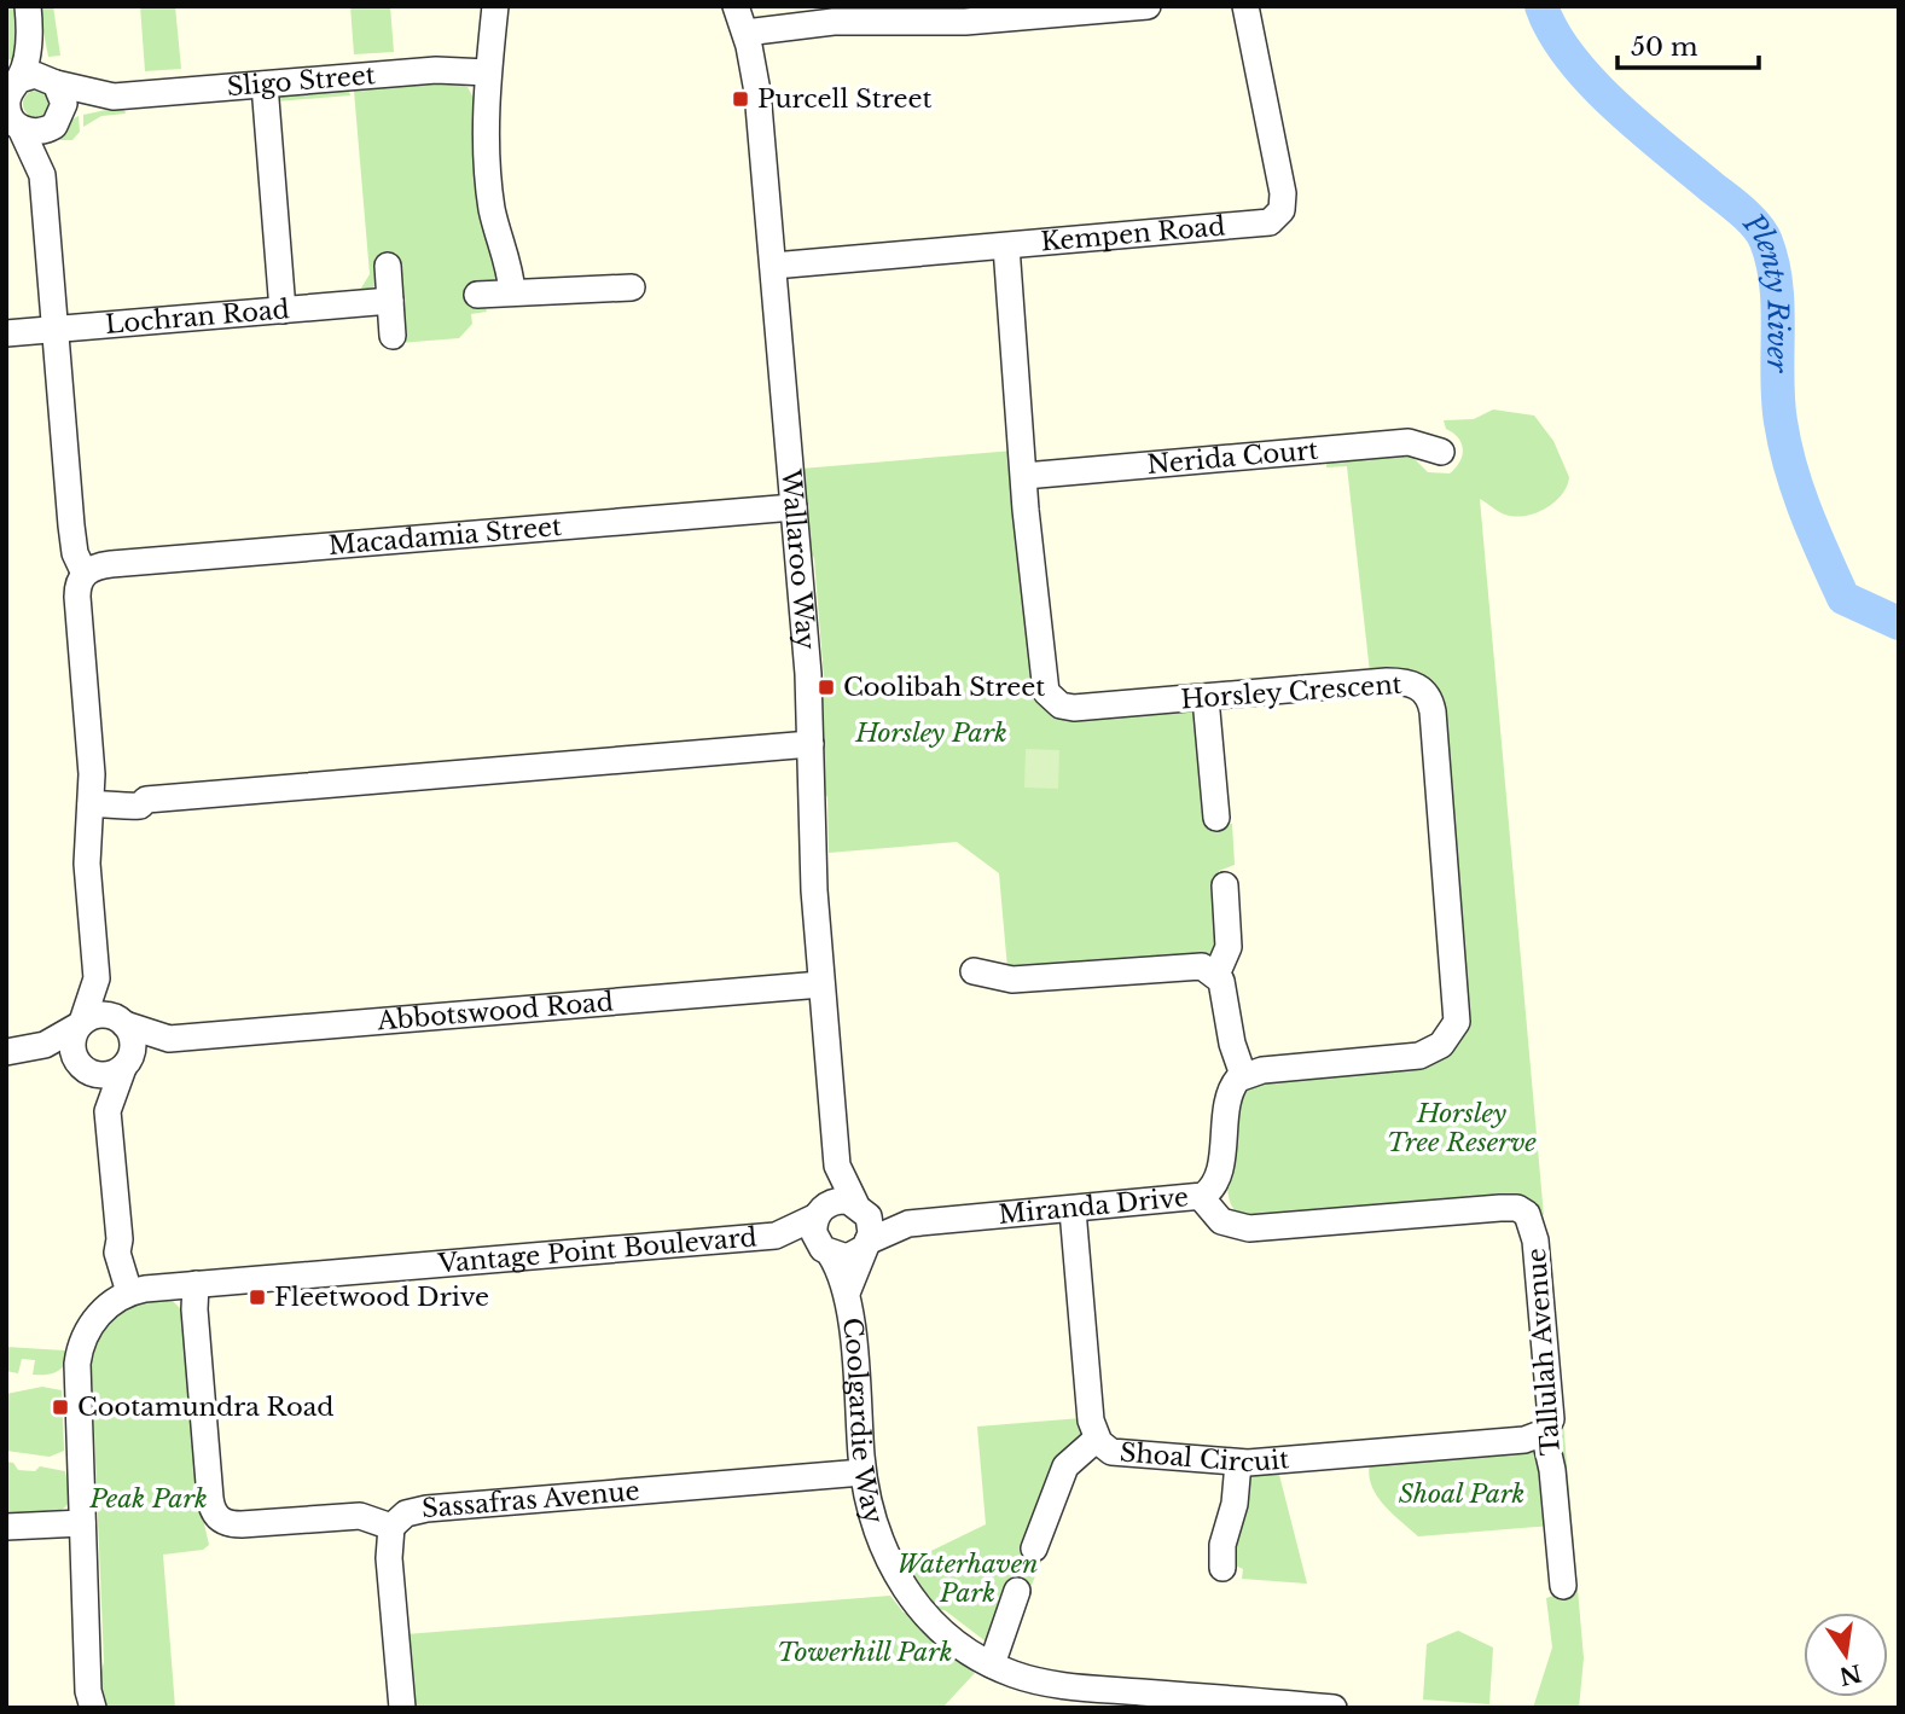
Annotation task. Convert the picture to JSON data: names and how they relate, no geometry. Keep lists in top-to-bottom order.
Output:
{
  "streets": {
    "street": [
      "Sligo Street",
      "Kempen Road",
      "Lochran Road",
      "Nerida Court",
      "Macadamia Street",
      "Wallaroo Way",
      "Horsley Crescent",
      "Abbotswood Road",
      "Miranda Drive",
      "Vantage Point Boulevard",
      "Tallulah Avenue",
      "Coolgardie Way",
      "Shoal Circuit",
      "Sassafras Avenue"
    ]
  },
  "crossings": [
    ["Kempen Road", "Wallaroo Way"],
    ["Kempen Road", "Horsley Crescent"],
    ["Nerida Court", "Horsley Crescent"],
    ["Macadamia Street", "Wallaroo Way"],
    ["Wallaroo Way", "Abbotswood Road"],
    ["Wallaroo Way", "Miranda Drive"],
    ["Wallaroo Way", "Vantage Point Boulevard"],
    ["Wallaroo Way", "Coolgardie Way"],
    ["Horsley Crescent", "Miranda Drive"],
    ["Miranda Drive", "Vantage Point Boulevard"],
    ["Miranda Drive", "Tallulah Avenue"],
    ["Miranda Drive", "Coolgardie Way"],
    ["Miranda Drive", "Shoal Circuit"],
    ["Vantage Point Boulevard", "Coolgardie Way"],
    ["Vantage Point Boulevard", "Sassafras Avenue"],
    ["Tallulah Avenue", "Shoal Circuit"],
    ["Coolgardie Way", "Sassafras Avenue"]
  ],
  "water": ["Plenty River"],
  "parks": [
    "Horsley Park",
    "Horsley Tree Reserve",
    "Shoal Park",
    "Peak Park",
    "Waterhaven Park",
    "Towerhill Park"
  ],
  "places": {
    "transit": [
      "Purcell Street",
      "Coolibah Street",
      "Fleetwood Drive",
      "Cootamundra Road"
    ]
  },
  "scale_bar": "50 m",
  "north": "bottom"
}
